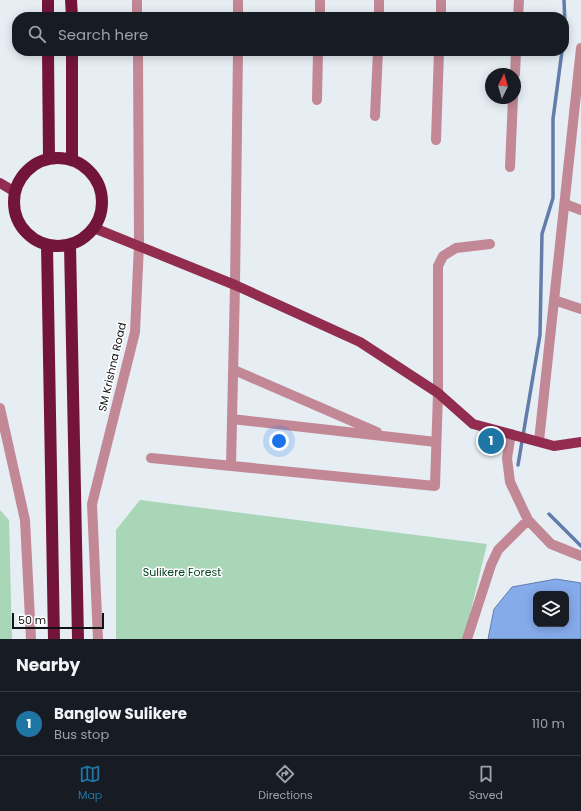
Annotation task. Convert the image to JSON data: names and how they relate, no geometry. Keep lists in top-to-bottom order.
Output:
{
  "streets": {
    "street": ["SM Krishna Road"]
  },
  "parks": ["Sulikere Forest"],
  "scale_bar": "50 m",
  "north": "top",
  "page": {
    "search": "Search here",
    "pins": "1",
    "scale": "50 m",
    "heading": "Nearby",
    "list": [
      {
        "mark": "1",
        "name": "Banglow Sulikere",
        "note": "Bus stop",
        "value": "110 m"
      }
    ],
    "nav": ["Map", "Directions", "Saved"]
  }
}
